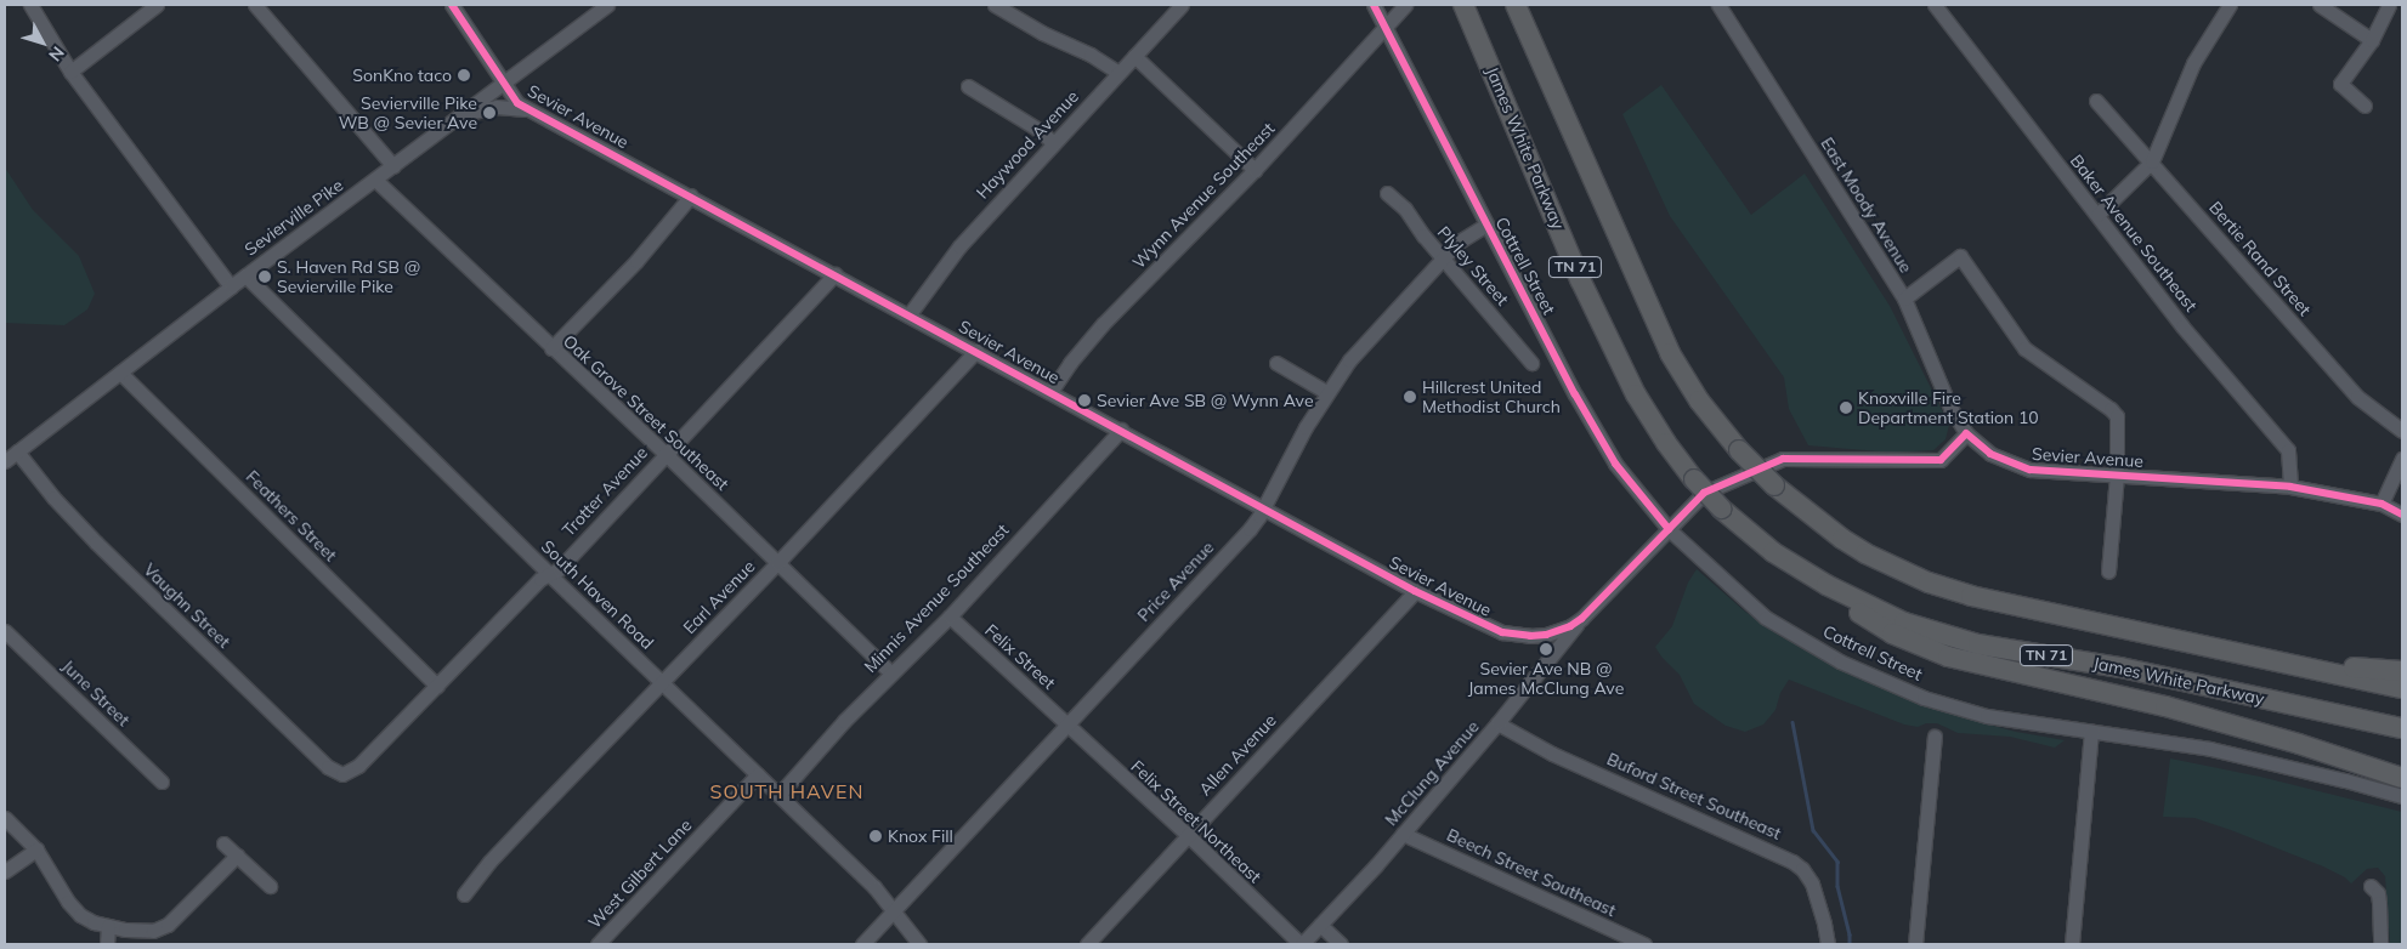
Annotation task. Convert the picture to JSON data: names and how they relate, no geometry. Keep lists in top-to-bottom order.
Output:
{
  "streets": {
    "highway": ["James White Parkway", "TN 71"],
    "street": [
      "Sevier Avenue",
      "Haywood Avenue",
      "Wynn Avenue Southeast",
      "East Moody Avenue",
      "Sevierville Pike",
      "Baker Avenue Southeast",
      "Bertie Rand Street",
      "Plyley Street",
      "Cottrell Street",
      "Oak Grove Street Southeast",
      "Trotter Avenue",
      "Feathers Street",
      "Price Avenue",
      "South Haven Road",
      "Earl Avenue",
      "Minnis Avenue Southeast",
      "Vaughn Street",
      "Felix Street",
      "June Street",
      "Allen Avenue",
      "McClung Avenue",
      "Buford Street Southeast",
      "Felix Street Northeast",
      "Beech Street Southeast",
      "West Gilbert Lane"
    ]
  },
  "crossings": [
    ["Sevier Avenue", "Haywood Avenue"],
    ["Sevier Avenue", "Wynn Avenue Southeast"],
    ["Sevier Avenue", "East Moody Avenue"],
    ["Sevier Avenue", "Sevierville Pike"],
    ["Sevier Avenue", "Baker Avenue Southeast"],
    ["Sevier Avenue", "Cottrell Street"],
    ["Sevier Avenue", "Trotter Avenue"],
    ["Sevier Avenue", "Price Avenue"],
    ["Sevier Avenue", "Earl Avenue"],
    ["Sevier Avenue", "Minnis Avenue Southeast"],
    ["Sevier Avenue", "Allen Avenue"],
    ["Sevier Avenue", "McClung Avenue"],
    ["Wynn Avenue Southeast", "Cottrell Street"],
    ["Sevierville Pike", "Oak Grove Street Southeast"],
    ["Sevierville Pike", "Feathers Street"],
    ["Sevierville Pike", "South Haven Road"],
    ["Sevierville Pike", "Vaughn Street"],
    ["Plyley Street", "Price Avenue"],
    ["Cottrell Street", "Price Avenue"],
    ["Oak Grove Street Southeast", "Trotter Avenue"],
    ["Oak Grove Street Southeast", "Earl Avenue"],
    ["Oak Grove Street Southeast", "Minnis Avenue Southeast"],
    ["Trotter Avenue", "Feathers Street"],
    ["Trotter Avenue", "South Haven Road"],
    ["Trotter Avenue", "Vaughn Street"],
    ["Price Avenue", "South Haven Road"],
    ["Price Avenue", "Felix Street"],
    ["Price Avenue", "Felix Street Northeast"],
    ["South Haven Road", "Earl Avenue"],
    ["South Haven Road", "Minnis Avenue Southeast"],
    ["South Haven Road", "West Gilbert Lane"],
    ["Minnis Avenue Southeast", "Felix Street"],
    ["Felix Street", "Felix Street Northeast"],
    ["Allen Avenue", "Felix Street Northeast"],
    ["McClung Avenue", "Buford Street Southeast"],
    ["McClung Avenue", "Felix Street Northeast"],
    ["McClung Avenue", "Beech Street Southeast"]
  ],
  "districts": ["SOUTH HAVEN"],
  "places": [
    "SonKno taco",
    "Sevierville Pike WB @ Sevier Ave",
    "S. Haven Rd SB @ Sevierville Pike",
    "Hillcrest United Methodist Church",
    "Sevier Ave SB @ Wynn Ave",
    "Knoxville Fire Department Station 10",
    "Sevier Ave NB @ James McClung Ave",
    "Knox Fill"
  ],
  "north": "bottom right"
}
